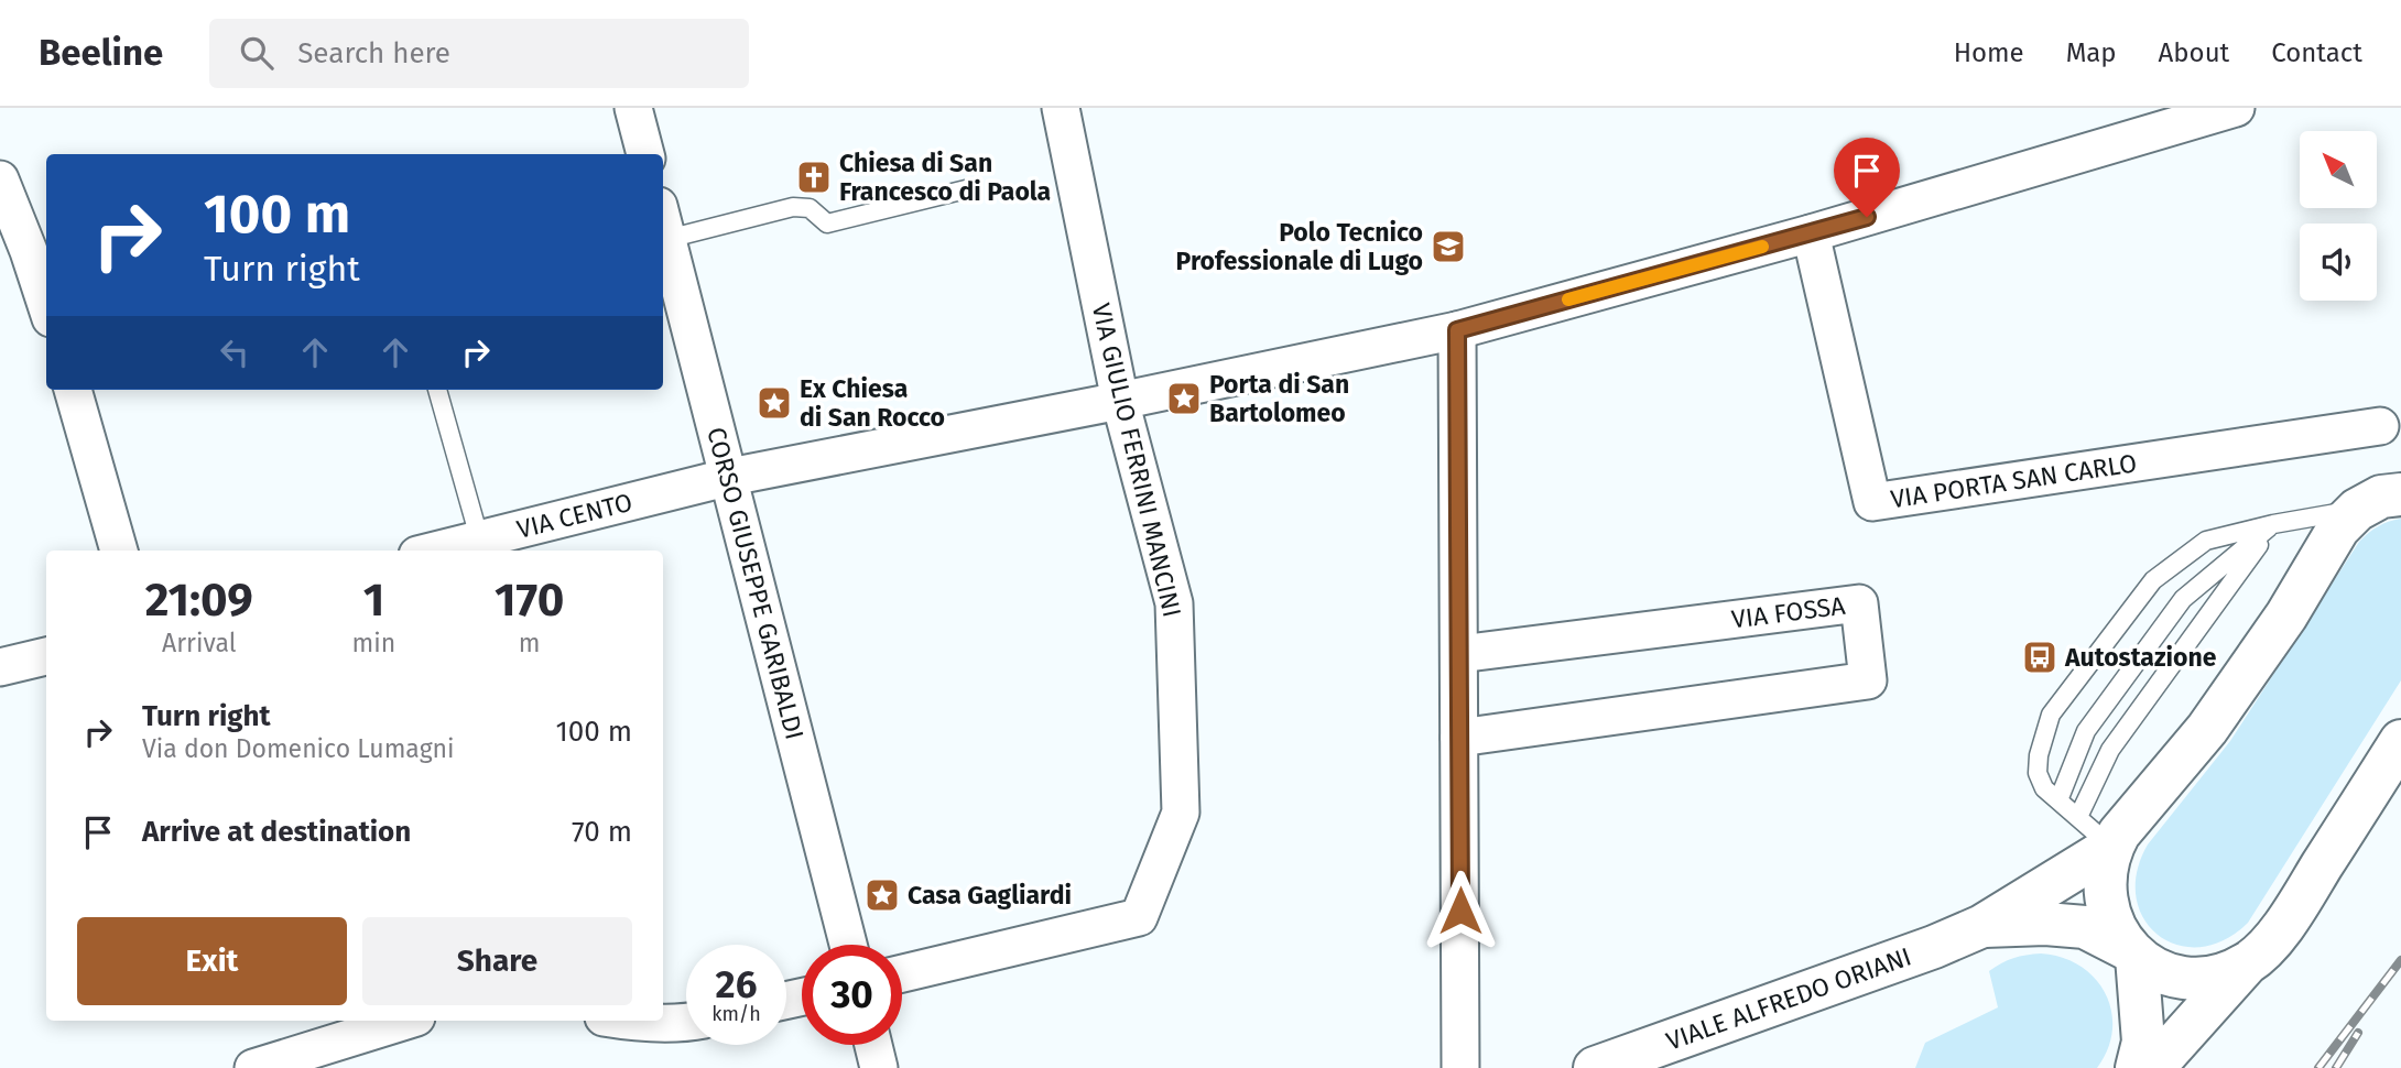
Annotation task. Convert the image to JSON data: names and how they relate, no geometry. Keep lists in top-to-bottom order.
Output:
{
  "streets": {
    "main road": ["VIALE ALFREDO ORIANI"],
    "street": [
      "VIA GIULIO FERRINI MANCINI",
      "VIA PORTA SAN CARLO",
      "VIA CENTO",
      "CORSO GIUSEPPE GARIBALDI",
      "VIA FOSSA"
    ]
  },
  "crossings": [
    ["VIA GIULIO FERRINI MANCINI", "VIA CENTO"],
    ["VIA PORTA SAN CARLO", "VIA CENTO"],
    ["VIA CENTO", "CORSO GIUSEPPE GARIBALDI"]
  ],
  "places": {
    "church": ["Chiesa di San Francesco di Paola"],
    "school or university": ["Polo Tecnico Professionale di Lugo"],
    "place": ["Porta di San Bartolomeo", "Ex Chiesa di San Rocco", "Casa Gagliardi"],
    "bus stop": ["Autostazione"]
  },
  "north": "top left",
  "page": {
    "header": "Beeline",
    "search": "Search here",
    "nav": [
      "Home",
      "Map",
      "About",
      "Contact"
    ],
    "turn": ["100 m", "Turn right"],
    "eta": [
      "21:09",
      "Arrival",
      "1",
      "min",
      "170",
      "m"
    ],
    "list": [
      {
        "name": "Turn right",
        "note": "Via don Domenico Lumagni",
        "value": "100 m"
      },
      {
        "name": "Arrive at destination",
        "value": "70 m"
      }
    ],
    "buttons": ["Exit", "Share"],
    "speed": "26 km/h",
    "limit": "30"
  }
}
